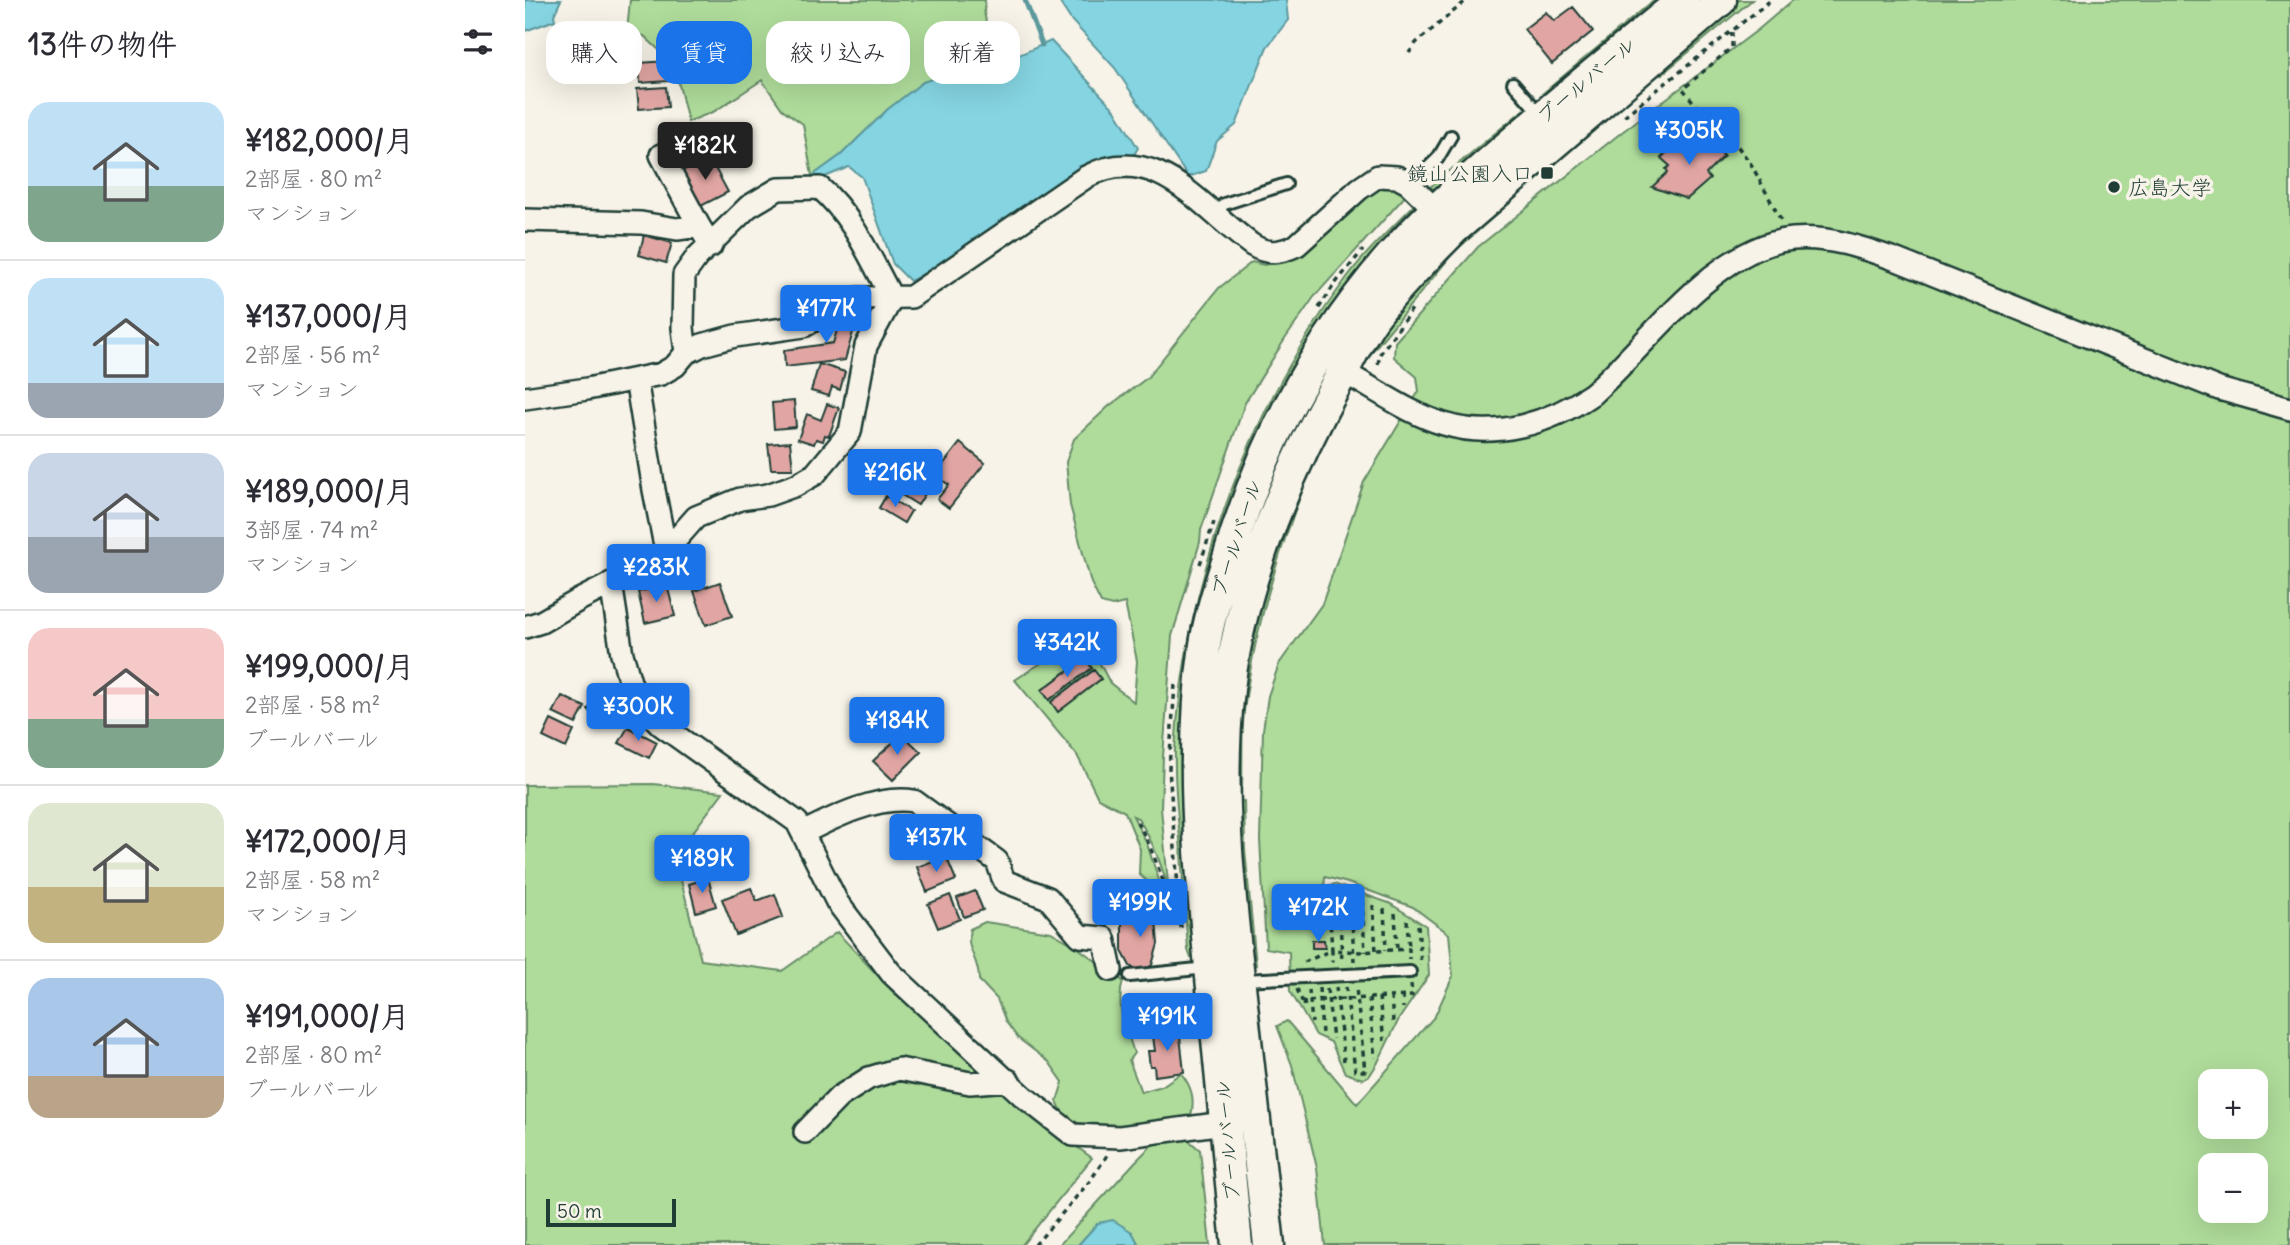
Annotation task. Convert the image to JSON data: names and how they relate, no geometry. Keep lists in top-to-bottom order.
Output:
{
  "streets": {
    "street": ["ブールバール"]
  },
  "places": {
    "transit": ["鏡山公園入口"],
    "other": ["広島大学"]
  },
  "scale_bar": "50 m",
  "page": {
    "heading": "13件の物件",
    "chip": [
      "購入",
      "賃貸",
      "絞り込み",
      "新着"
    ],
    "list": [
      {
        "name": "¥182,000/月",
        "note": "2部屋 · 80 m² · マンション"
      },
      {
        "name": "¥137,000/月",
        "note": "2部屋 · 56 m² · マンション"
      },
      {
        "name": "¥189,000/月",
        "note": "3部屋 · 74 m² · マンション"
      },
      {
        "name": "¥199,000/月",
        "note": "2部屋 · 58 m² · ブールバール"
      },
      {
        "name": "¥172,000/月",
        "note": "2部屋 · 58 m² · マンション"
      },
      {
        "name": "¥191,000/月",
        "note": "2部屋 · 80 m² · ブールバール"
      }
    ],
    "price": [
      "¥305K",
      "¥182K",
      "¥177K",
      "¥216K",
      "¥283K",
      "¥342K",
      "¥300K",
      "¥184K",
      "¥137K",
      "¥189K",
      "¥199K",
      "¥172K",
      "¥191K"
    ],
    "map_buttons": ["+", "−"],
    "scale": "50 m"
  }
}
